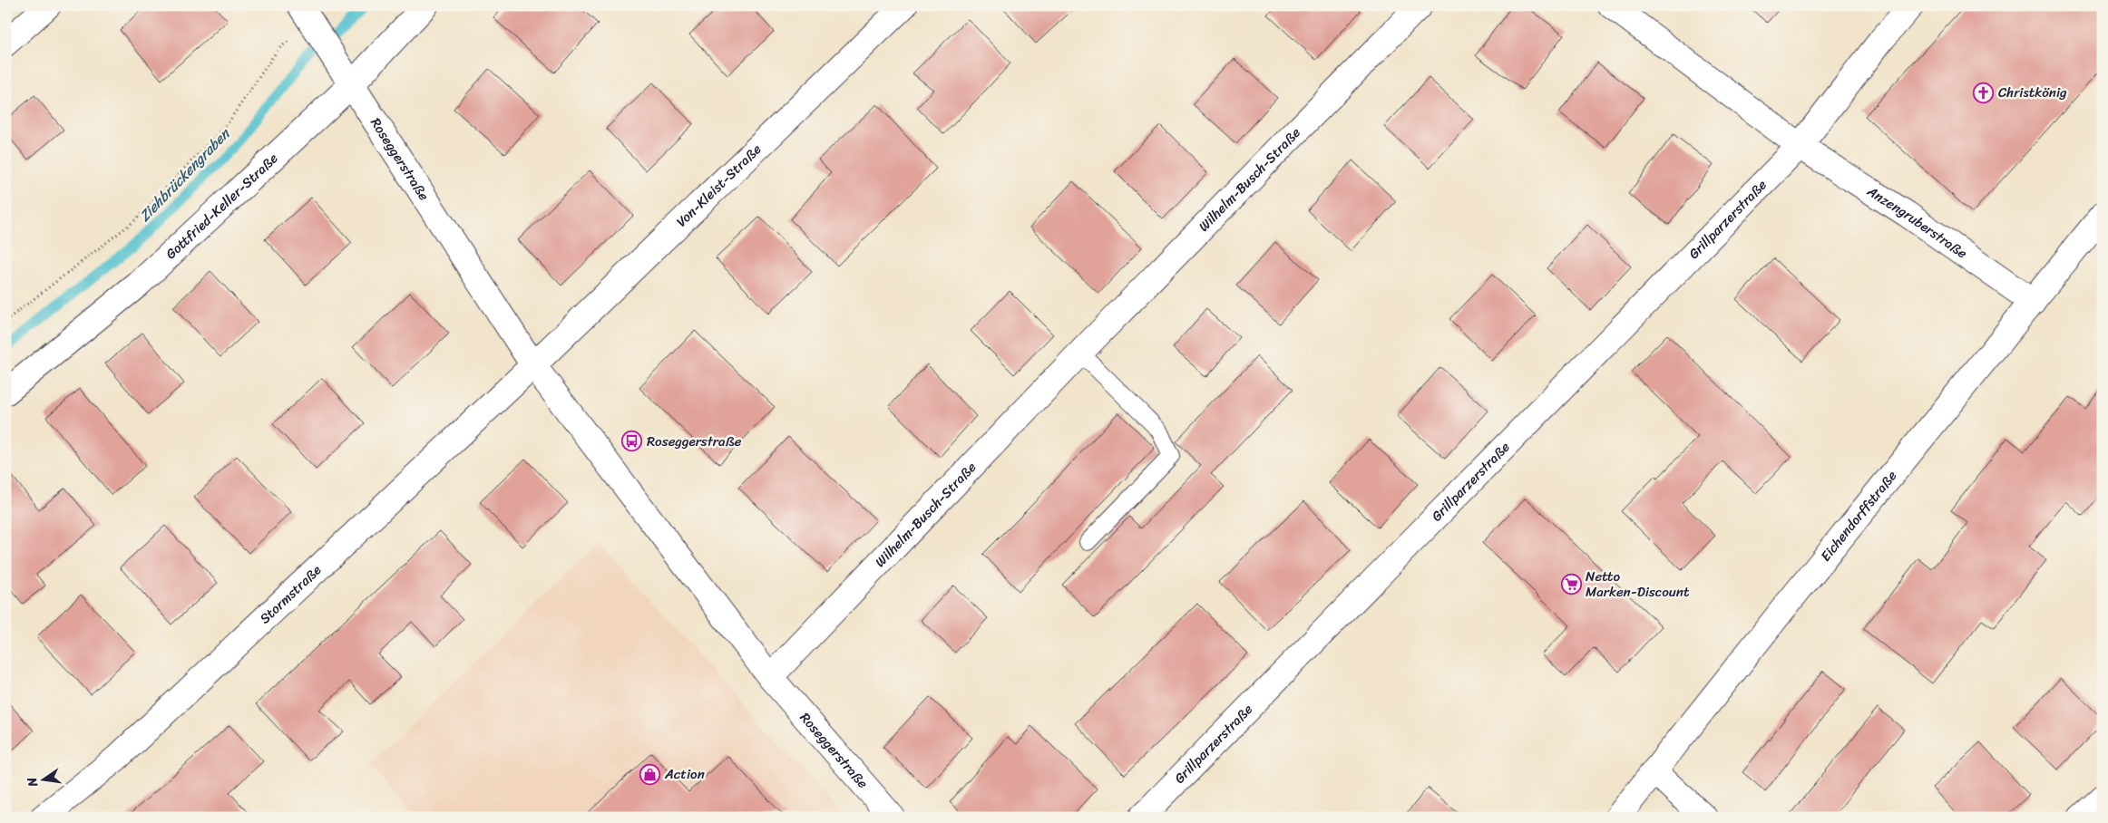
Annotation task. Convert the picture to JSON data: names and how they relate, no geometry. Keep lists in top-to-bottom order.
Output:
{
  "streets": {
    "street": [
      "Roseggerstraße",
      "Wilhelm-Busch-Straße",
      "Von-Kleist-Straße",
      "Gottfried-Keller-Straße",
      "Grillparzerstraße",
      "Anzengruberstraße",
      "Eichendorffstraße",
      "Stormstraße"
    ]
  },
  "crossings": [
    ["Roseggerstraße", "Wilhelm-Busch-Straße"],
    ["Roseggerstraße", "Von-Kleist-Straße"],
    ["Roseggerstraße", "Gottfried-Keller-Straße"],
    ["Roseggerstraße", "Stormstraße"],
    ["Von-Kleist-Straße", "Stormstraße"],
    ["Grillparzerstraße", "Anzengruberstraße"],
    ["Anzengruberstraße", "Eichendorffstraße"]
  ],
  "water": ["Ziehbrückengraben"],
  "places": {
    "church": ["Christkönig"],
    "bus stop": ["Roseggerstraße"],
    "supermarket": ["Netto Marken-Discount"],
    "shop": ["Action"]
  },
  "north": "left"
}
